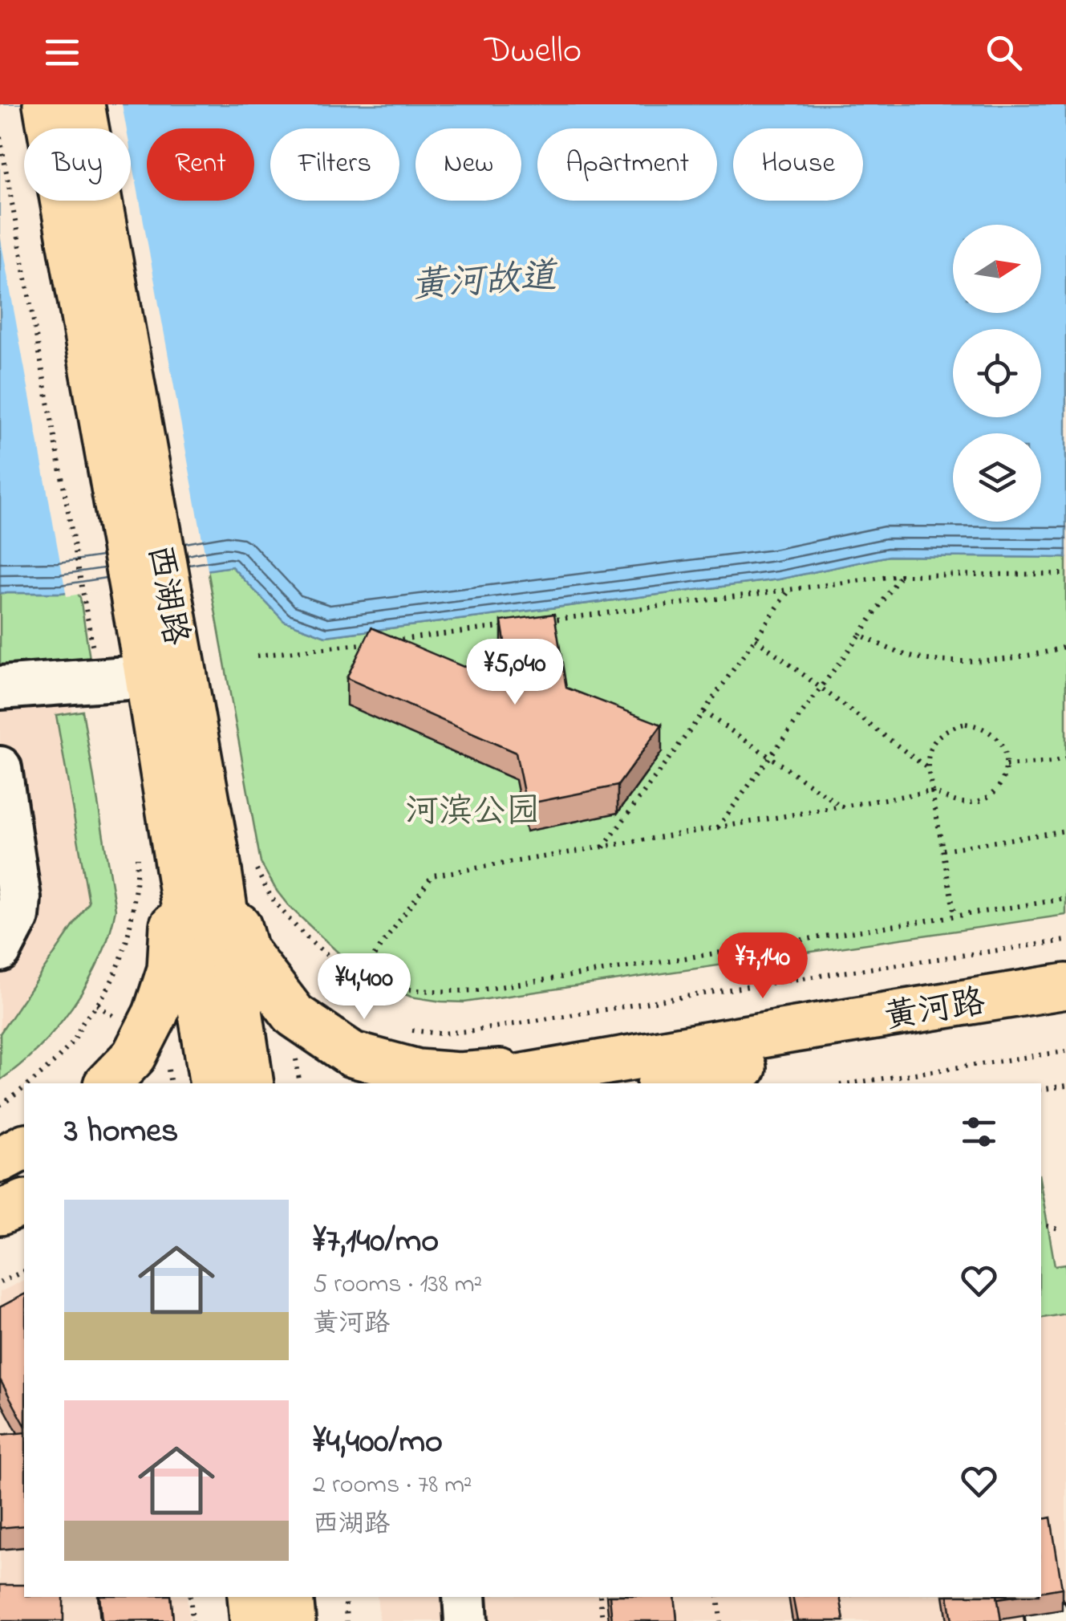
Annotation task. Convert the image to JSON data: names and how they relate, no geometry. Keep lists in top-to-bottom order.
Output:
{
  "streets": {
    "main road": ["西湖路", "黄河路"]
  },
  "water": ["黄河故道"],
  "parks": ["河滨公园"],
  "north": "right",
  "page": {
    "header": "Dwello",
    "chip": [
      "Buy",
      "Rent",
      "Filters",
      "New",
      "Apartment",
      "House"
    ],
    "price": ["¥5,040", "¥7,140", "¥4,400"],
    "heading": "3 homes",
    "list": [
      {
        "name": "¥7,140/mo",
        "note": "5 rooms · 138 m² · 黄河路"
      },
      {
        "name": "¥4,400/mo",
        "note": "2 rooms · 78 m² · 西湖路"
      }
    ]
  }
}
